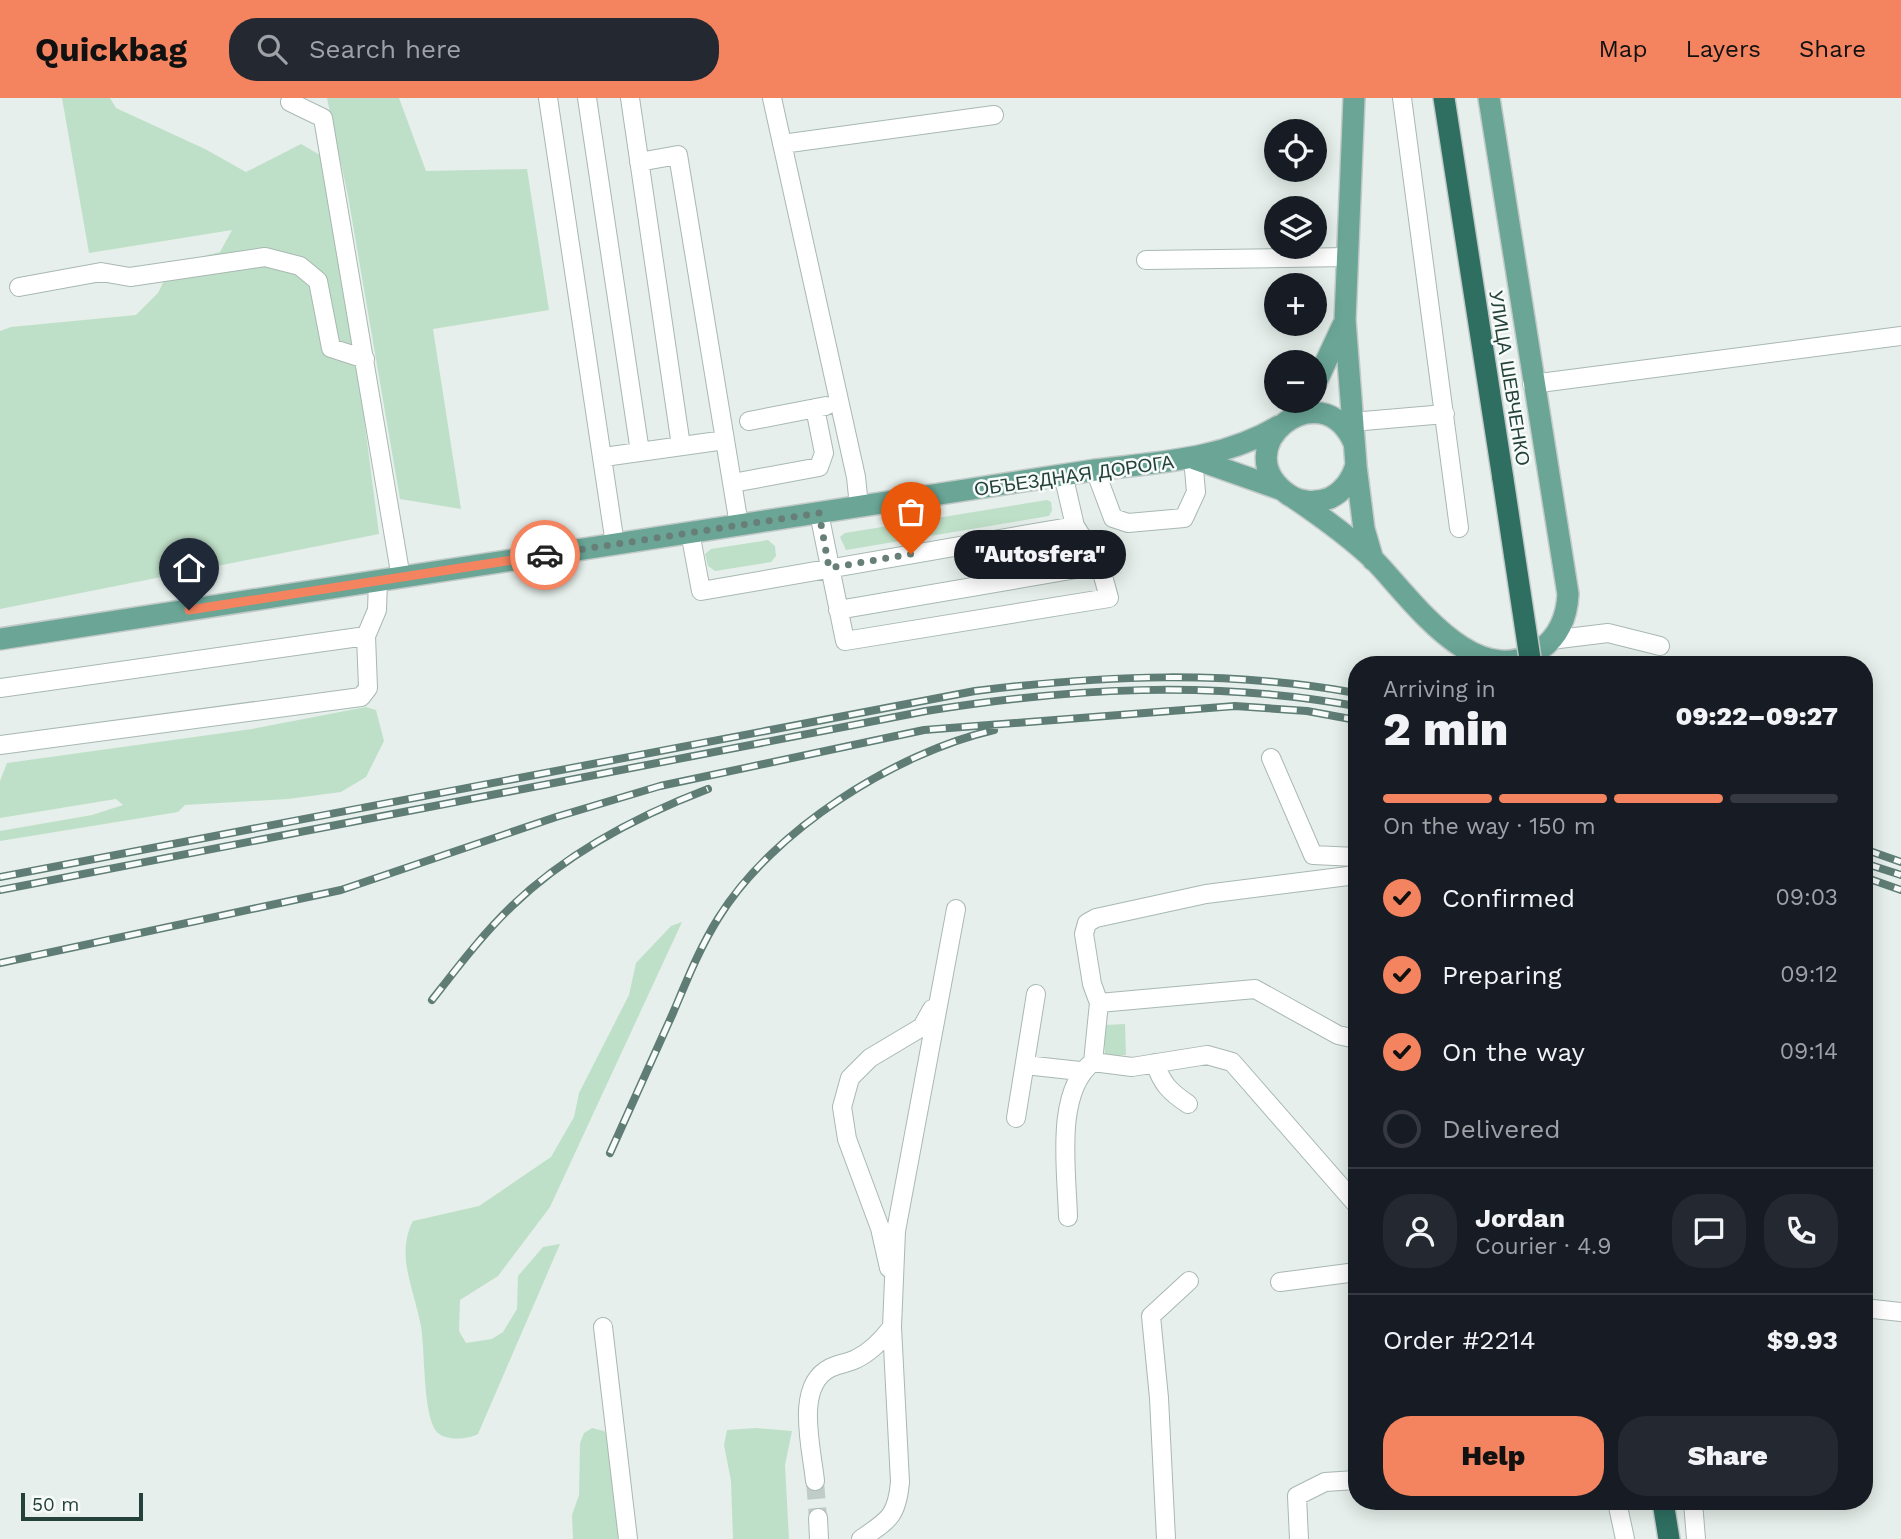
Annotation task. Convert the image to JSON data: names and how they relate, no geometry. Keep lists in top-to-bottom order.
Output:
{
  "streets": {
    "highway": ["УЛИЦА ШЕВЧЕНКО"],
    "main road": ["ОБЪЕЗДНАЯ ДОРОГА"]
  },
  "places": ["\"Autosfera\""],
  "scale_bar": "50 m",
  "page": {
    "header": "Quickbag",
    "search": "Search here",
    "nav": ["Map", "Layers", "Share"],
    "map_buttons": ["+", "−"],
    "bubble": "\"Autosfera\"",
    "heading": ["2 min", "Arriving in", "09:22–09:27"],
    "panel": [
      "Jordan",
      "Courier · 4.9",
      "Order #2214",
      "$9.93"
    ],
    "bar": "On the way · 150 m",
    "list": [
      ["Confirmed", "09:03"],
      ["Preparing", "09:12"],
      ["On the way", "09:14"],
      "Delivered"
    ],
    "buttons": ["Help", "Share"],
    "scale": "50 m"
  }
}
